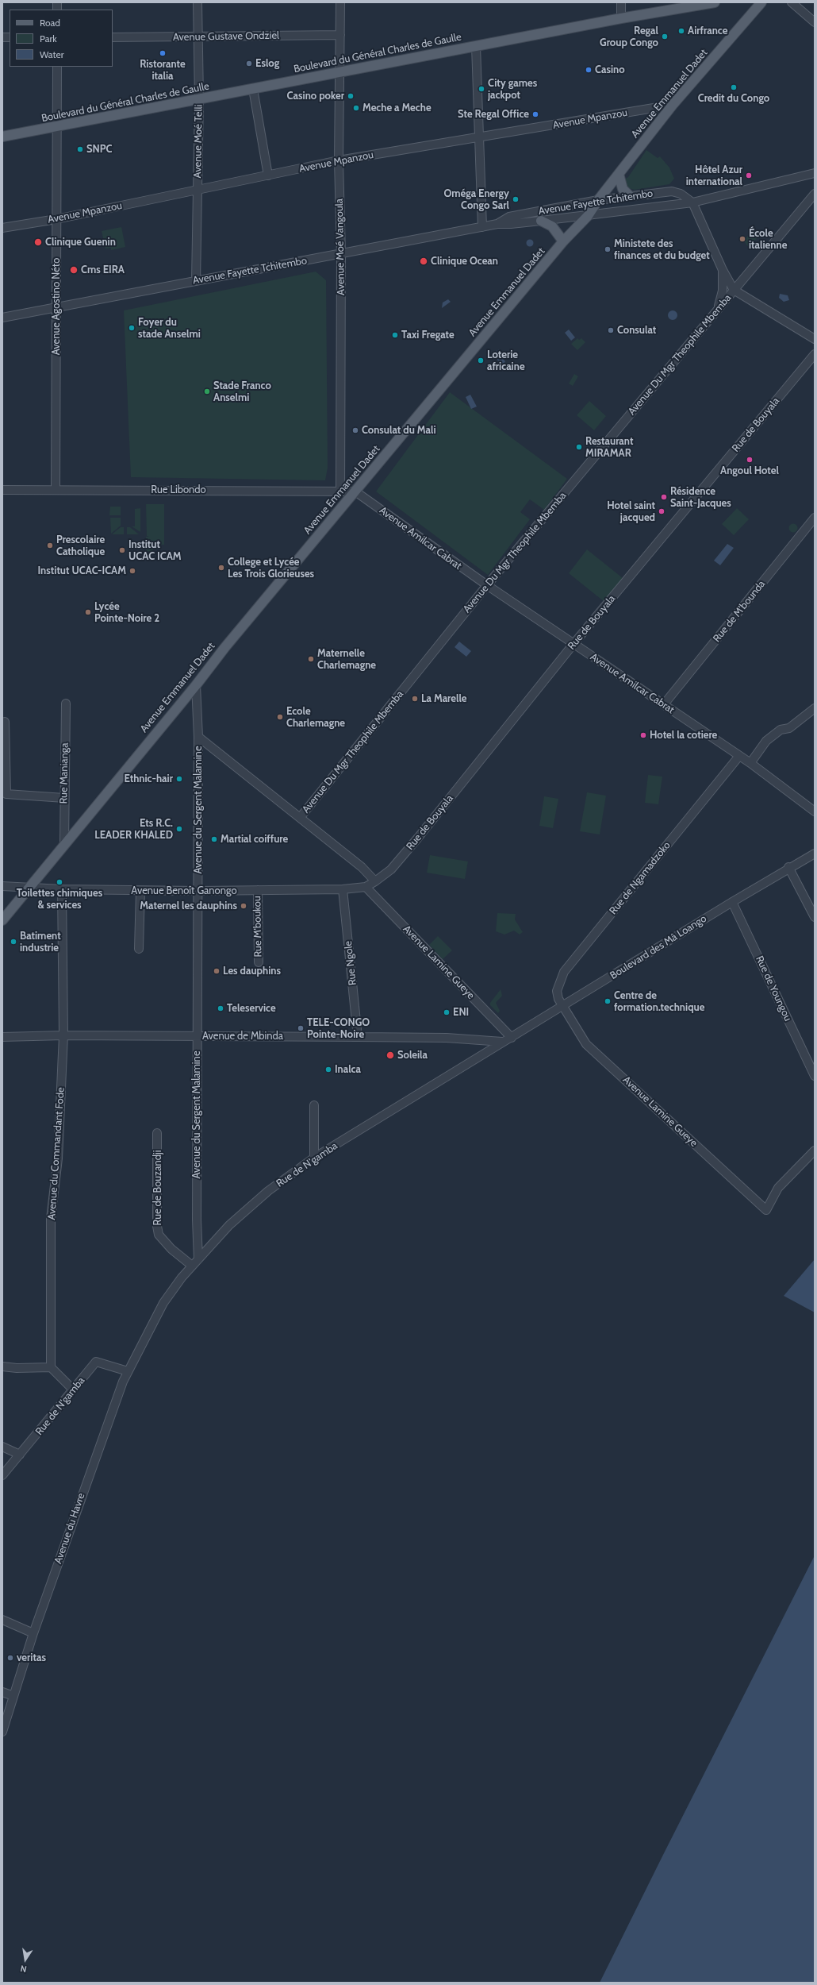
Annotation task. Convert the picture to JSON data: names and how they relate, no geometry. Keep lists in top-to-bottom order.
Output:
{
  "streets": {
    "main road": ["Boulevard du Général Charles de Gaulle", "Avenue Emmanuel Dadet"],
    "street": [
      "Avenue Gustave Ondziel",
      "Avenue Mpanzou",
      "Avenue Moé Telli",
      "Avenue Fayette Tchitembo",
      "Avenue Moé Vangoula",
      "Avenue Agostino Néto",
      "Avenue Du Mgr Theophile Mbemba",
      "Rue de Bouyala",
      "Rue Libondo",
      "Avenue Amilcar Cabrat",
      "Rue de M'bounda",
      "Rue Manianga",
      "Avenue du Sergent Malamine",
      "Rue de Ngamadzoko",
      "Avenue Benoît Ganongo",
      "Rue M'boukou",
      "Boulevard des Mâ Loango",
      "Avenue Lamine Gueye",
      "Rue Ngole",
      "Rue de Youngou",
      "Avenue de Mbinda",
      "Avenue du Commandant Fode",
      "Rue de N'gamba",
      "Rue de Bouzandji",
      "Avenue du Havre"
    ]
  },
  "crossings": [
    ["Avenue Gustave Ondziel", "Avenue Moé Telli"],
    ["Avenue Gustave Ondziel", "Avenue Moé Vangoula"],
    ["Boulevard du Général Charles de Gaulle", "Avenue Moé Telli"],
    ["Boulevard du Général Charles de Gaulle", "Avenue Moé Vangoula"],
    ["Boulevard du Général Charles de Gaulle", "Avenue Agostino Néto"],
    ["Avenue Emmanuel Dadet", "Avenue Mpanzou"],
    ["Avenue Emmanuel Dadet", "Avenue Fayette Tchitembo"],
    ["Avenue Emmanuel Dadet", "Rue Libondo"],
    ["Avenue Emmanuel Dadet", "Avenue Amilcar Cabrat"],
    ["Avenue Emmanuel Dadet", "Rue Manianga"],
    ["Avenue Emmanuel Dadet", "Avenue du Sergent Malamine"],
    ["Avenue Emmanuel Dadet", "Avenue Benoît Ganongo"],
    ["Avenue Mpanzou", "Avenue Moé Telli"],
    ["Avenue Mpanzou", "Avenue Moé Vangoula"],
    ["Avenue Mpanzou", "Avenue Agostino Néto"],
    ["Avenue Moé Telli", "Avenue Fayette Tchitembo"],
    ["Avenue Fayette Tchitembo", "Avenue Moé Vangoula"],
    ["Avenue Fayette Tchitembo", "Avenue Agostino Néto"],
    ["Avenue Moé Vangoula", "Rue Libondo"],
    ["Avenue Agostino Néto", "Rue Libondo"],
    ["Avenue Du Mgr Theophile Mbemba", "Avenue Amilcar Cabrat"],
    ["Rue de Bouyala", "Avenue Amilcar Cabrat"],
    ["Rue de Bouyala", "Avenue Benoît Ganongo"],
    ["Rue de Bouyala", "Avenue Lamine Gueye"],
    ["Rue Libondo", "Avenue Amilcar Cabrat"],
    ["Avenue Amilcar Cabrat", "Rue de M'bounda"],
    ["Avenue Amilcar Cabrat", "Rue de Ngamadzoko"],
    ["Avenue du Sergent Malamine", "Avenue Benoît Ganongo"],
    ["Avenue du Sergent Malamine", "Avenue de Mbinda"],
    ["Avenue du Sergent Malamine", "Rue de N'gamba"],
    ["Rue de Ngamadzoko", "Boulevard des Mâ Loango"],
    ["Rue de Ngamadzoko", "Avenue Lamine Gueye"],
    ["Avenue Benoît Ganongo", "Rue M'boukou"],
    ["Avenue Benoît Ganongo", "Avenue Lamine Gueye"],
    ["Avenue Benoît Ganongo", "Rue Ngole"],
    ["Avenue Benoît Ganongo", "Avenue du Commandant Fode"],
    ["Boulevard des Mâ Loango", "Avenue Lamine Gueye"],
    ["Boulevard des Mâ Loango", "Rue de Youngou"],
    ["Boulevard des Mâ Loango", "Avenue de Mbinda"],
    ["Boulevard des Mâ Loango", "Rue de N'gamba"],
    ["Rue Ngole", "Avenue de Mbinda"],
    ["Avenue de Mbinda", "Avenue du Commandant Fode"],
    ["Avenue de Mbinda", "Rue de N'gamba"],
    ["Rue de N'gamba", "Rue de Bouzandji"],
    ["Rue de N'gamba", "Avenue du Havre"]
  ],
  "places": [
    "Airfrance",
    "Regal Group Congo",
    "Ristorante italia",
    "Eslog",
    "Casino",
    "Credit du Congo",
    "City games jackpot",
    "Casino poker",
    "Meche a Meche",
    "Ste Regal Office",
    "SNPC",
    "Hôtel Azur international",
    "Oméga Energy Congo Sarl",
    "École italienne",
    "Clinique Guenin",
    "Ministete des finances et du budget",
    "Clinique Ocean",
    "Cms EIRA",
    "Foyer du stade Anselmi",
    "Consulat",
    "Taxi Fregate",
    "Loterie africaine",
    "Stade Franco Anselmi",
    "Consulat du Mali",
    "Restaurant MIRAMAR",
    "Angoul Hotel",
    "Résidence Saint-Jacques",
    "Hotel saint jacqued",
    "Prescolaire Catholique",
    "Institut UCAC ICAM",
    "College et Lycée Les Trois Glorieuses",
    "Institut UCAC-ICAM",
    "Lycée Pointe-Noire 2",
    "Maternelle Charlemagne",
    "La Marelle",
    "Ecole Charlemagne",
    "Hotel la cotiere",
    "Ethnic-hair",
    "Ets R.C. LEADER KHALED",
    "Martial coiffure",
    "Toilettes chimiques & services",
    "Maternel les dauphins",
    "Batiment industrie",
    "Les dauphins",
    "Centre de formation.technique",
    "Teleservice",
    "ENI",
    "TELE-CONGO Pointe-Noire",
    "Soleila",
    "Inalca",
    "veritas"
  ],
  "legend": ["Road", "Park", "Water"],
  "north": "bottom"
}
